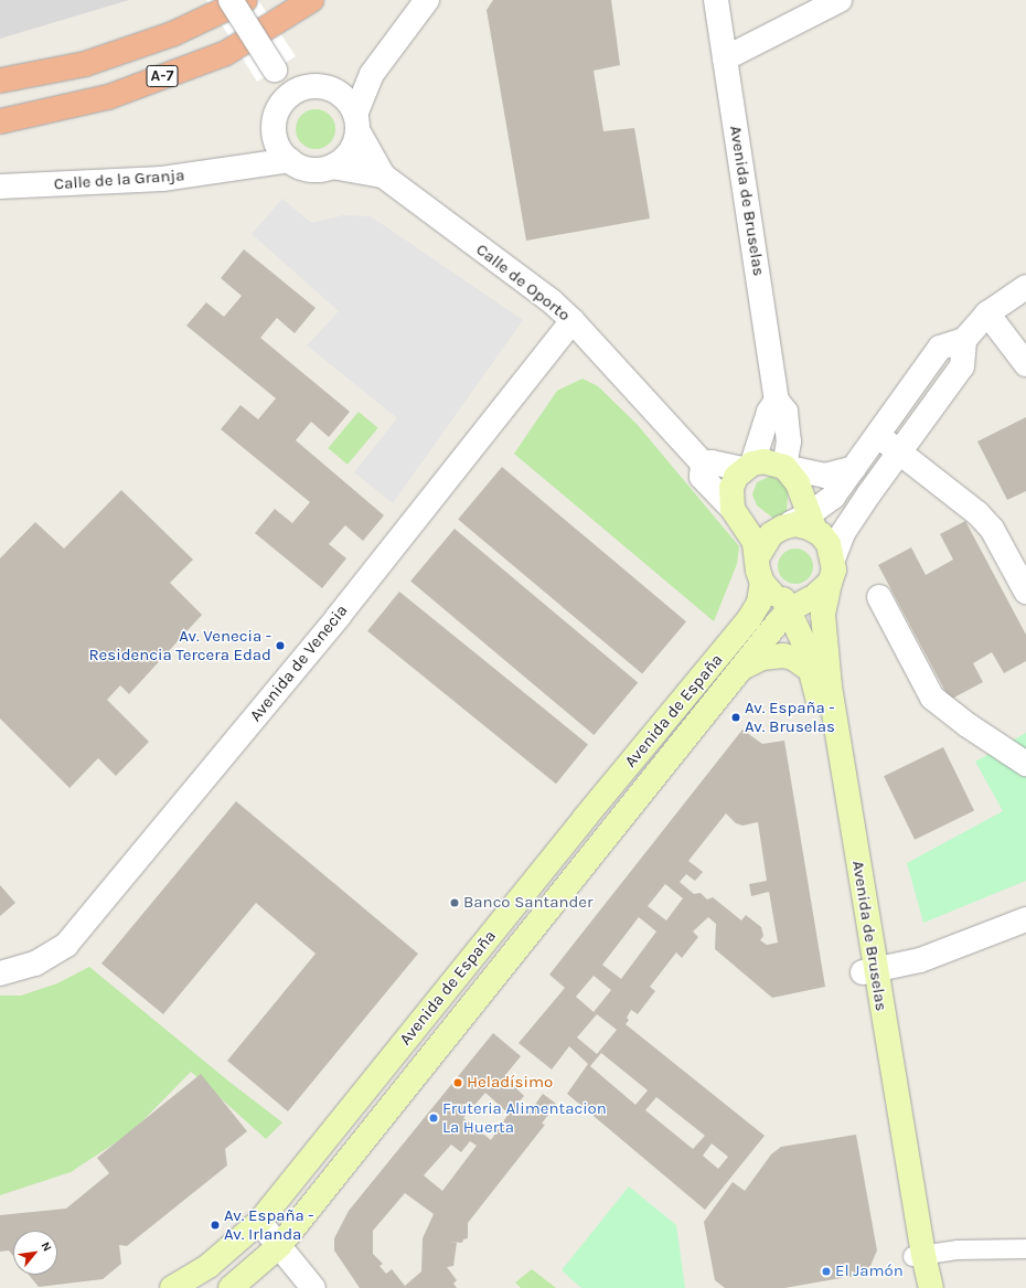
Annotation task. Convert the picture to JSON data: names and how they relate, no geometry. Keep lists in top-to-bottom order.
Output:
{
  "streets": {
    "highway": ["A-7"],
    "main road": ["Avenida de Bruselas", "Avenida de España"],
    "street": ["Calle de la Granja", "Calle de Oporto", "Avenida de Venecia"]
  },
  "crossings": [
    ["Calle de la Granja", "Calle de Oporto"],
    ["Avenida de Bruselas", "Avenida de España"],
    ["Calle de Oporto", "Avenida de Venecia"]
  ],
  "places": [
    "Av. Venecia - Residencia Tercera Edad",
    "Av. España - Av. Bruselas",
    "Banco Santander",
    "Heladísimo",
    "Fruteria Alimentacion La Huerta",
    "Av. España - Av. Irlanda",
    "El Jamón"
  ],
  "north": "top right"
}
